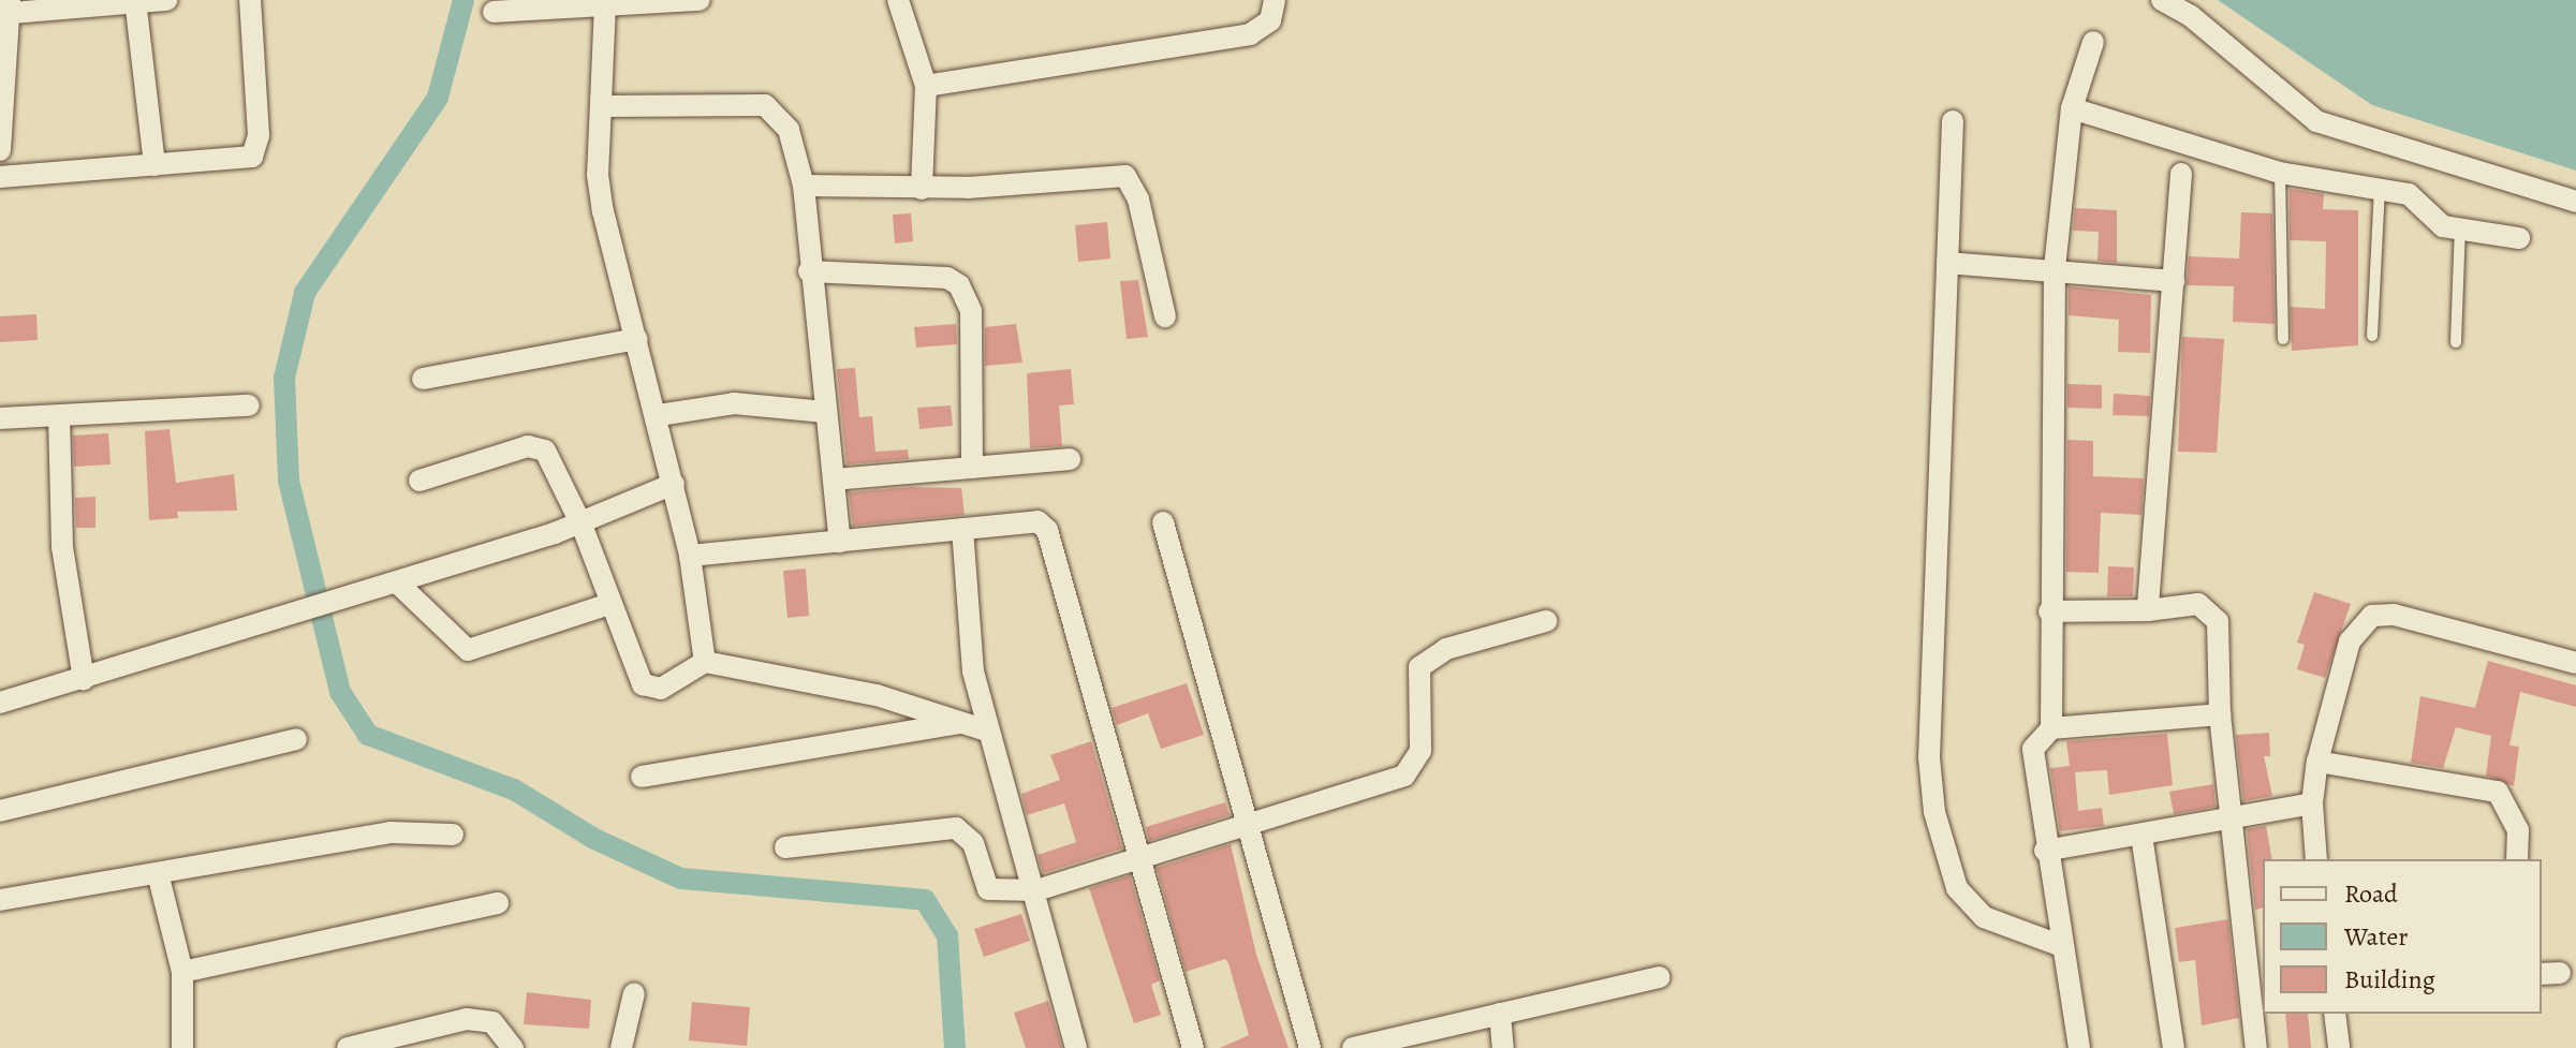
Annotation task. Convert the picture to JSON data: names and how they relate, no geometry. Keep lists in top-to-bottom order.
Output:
{
  "legend": ["Road", "Water", "Building"]
}
